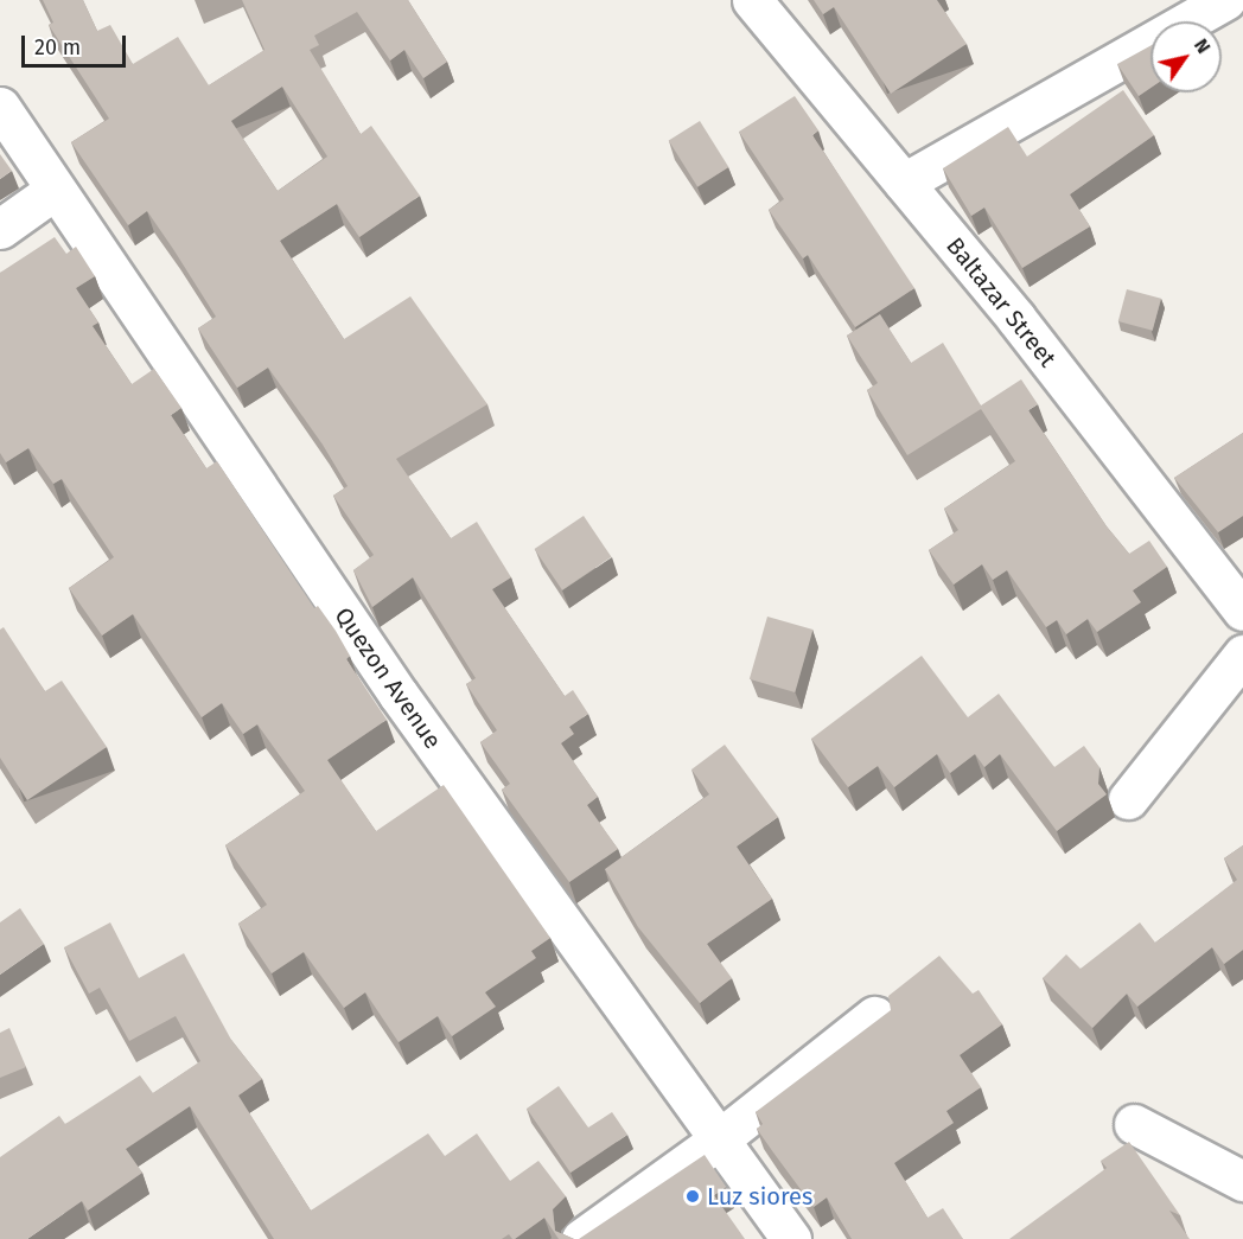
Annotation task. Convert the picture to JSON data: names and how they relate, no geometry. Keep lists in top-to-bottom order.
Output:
{
  "streets": {
    "street": ["Baltazar Street", "Quezon Avenue"]
  },
  "places": ["Luz siores"],
  "scale_bar": "20 m",
  "north": "top right"
}
